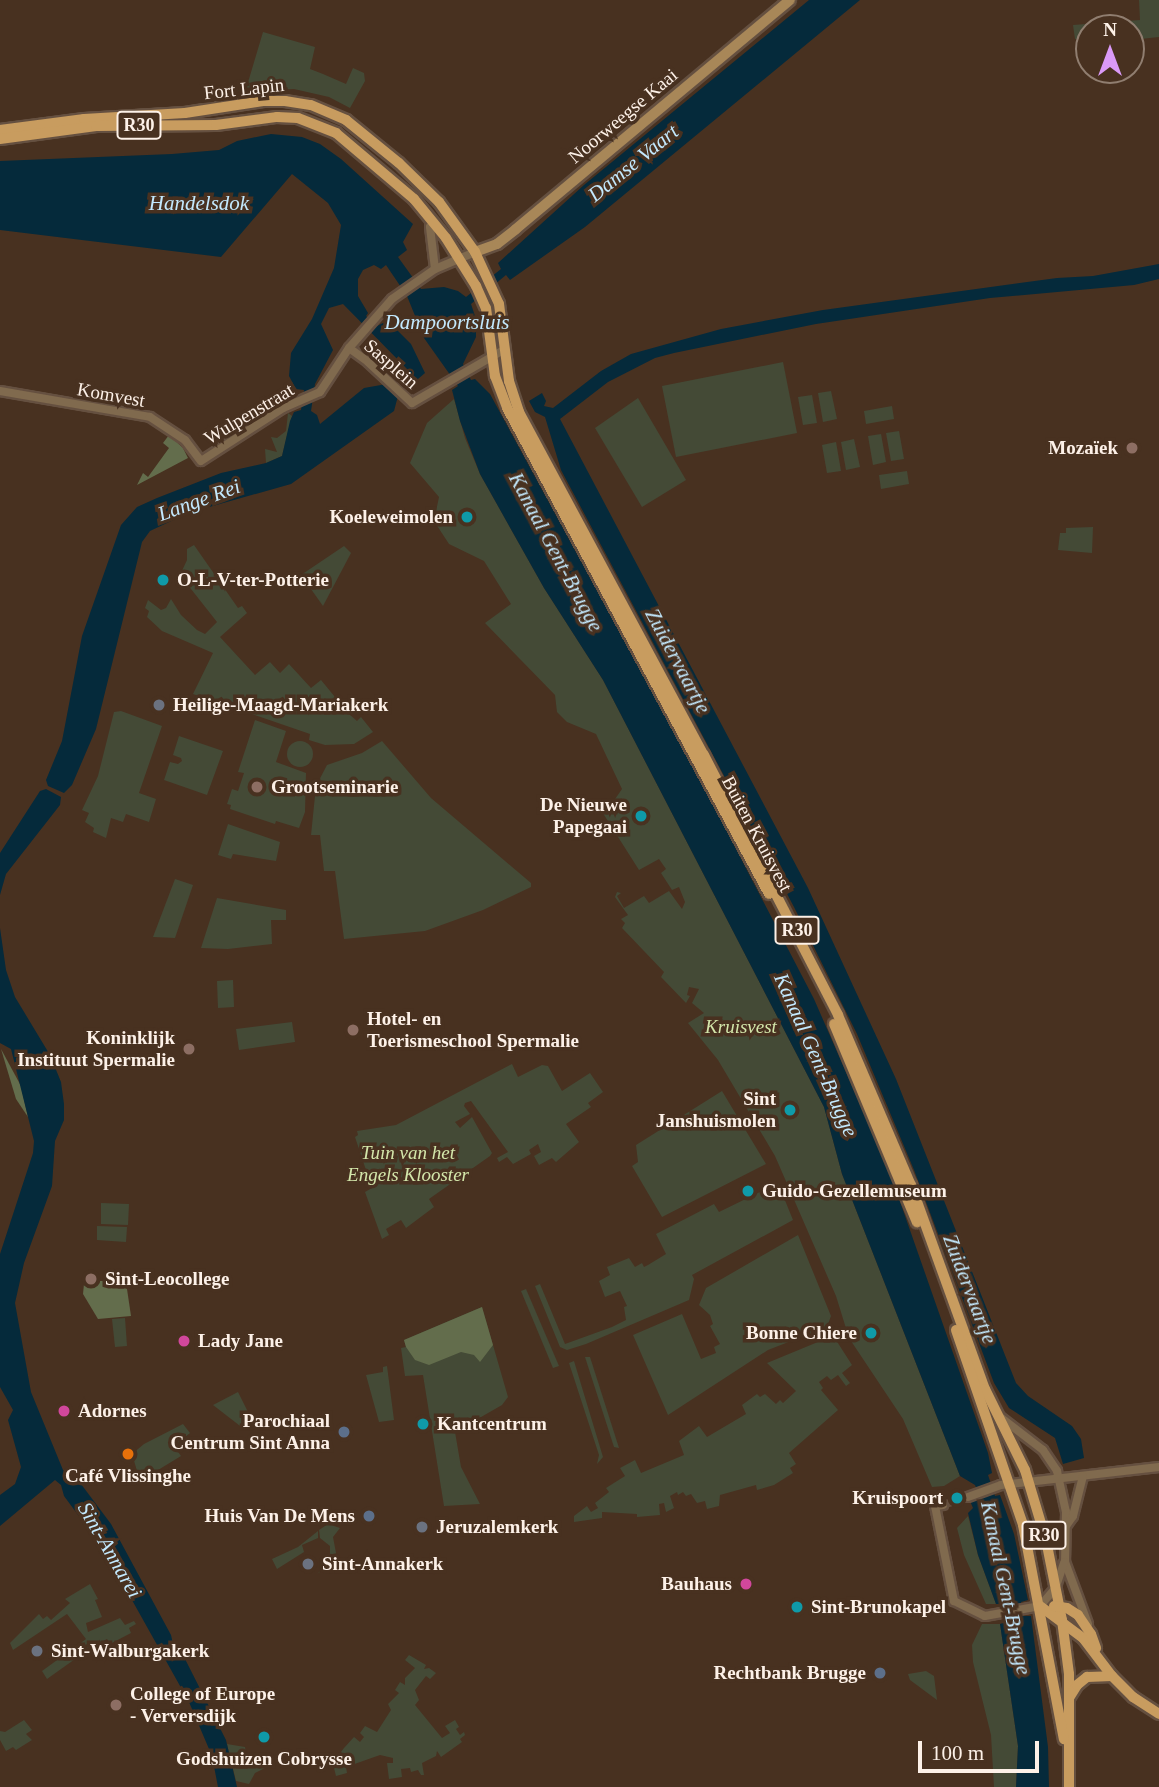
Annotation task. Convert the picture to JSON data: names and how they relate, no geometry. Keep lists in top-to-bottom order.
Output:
{
  "streets": {
    "main road": [
      "Fort Lapin",
      "Noorweegse Kaai",
      "R30",
      "Buiten Kruisvest"
    ],
    "street": ["Sasplein", "Komvest", "Wulpenstraat"]
  },
  "crossings": [
    ["Fort Lapin", "Noorweegse Kaai"],
    ["Fort Lapin", "Sasplein"],
    ["Fort Lapin", "Buiten Kruisvest"],
    ["Noorweegse Kaai", "Sasplein"],
    ["Noorweegse Kaai", "Buiten Kruisvest"],
    ["R30", "Buiten Kruisvest"],
    ["Sasplein", "Wulpenstraat"],
    ["Sasplein", "Buiten Kruisvest"],
    ["Komvest", "Wulpenstraat"]
  ],
  "water": [
    "Damse Vaart",
    "Handelsdok",
    "Dampoortsluis",
    "Lange Rei",
    "Kanaal Gent-Brugge",
    "Zuidervaartje",
    "Sint-Annarei"
  ],
  "parks": ["Kruisvest", "Tuin van het Engels Klooster"],
  "places": [
    "Mozaïek",
    "Koeleweimolen",
    "O-L-V-ter-Potterie",
    "Heilige-Maagd-Mariakerk",
    "Grootseminarie",
    "De Nieuwe Papegaai",
    "Hotel- en Toerismeschool Spermalie",
    "Koninklijk Instituut Spermalie",
    "Sint Janshuismolen",
    "Guido-Gezellemuseum",
    "Sint-Leocollege",
    "Bonne Chiere",
    "Lady Jane",
    "Adornes",
    "Kantcentrum",
    "Parochiaal Centrum Sint Anna",
    "Café Vlissinghe",
    "Kruispoort",
    "Huis Van De Mens",
    "Jeruzalemkerk",
    "Sint-Annakerk",
    "Bauhaus",
    "Sint-Brunokapel",
    "Sint-Walburgakerk",
    "Rechtbank Brugge",
    "College of Europe - Verversdijk",
    "Godshuizen Cobrysse"
  ],
  "scale_bar": "100 m",
  "north": "top"
}
